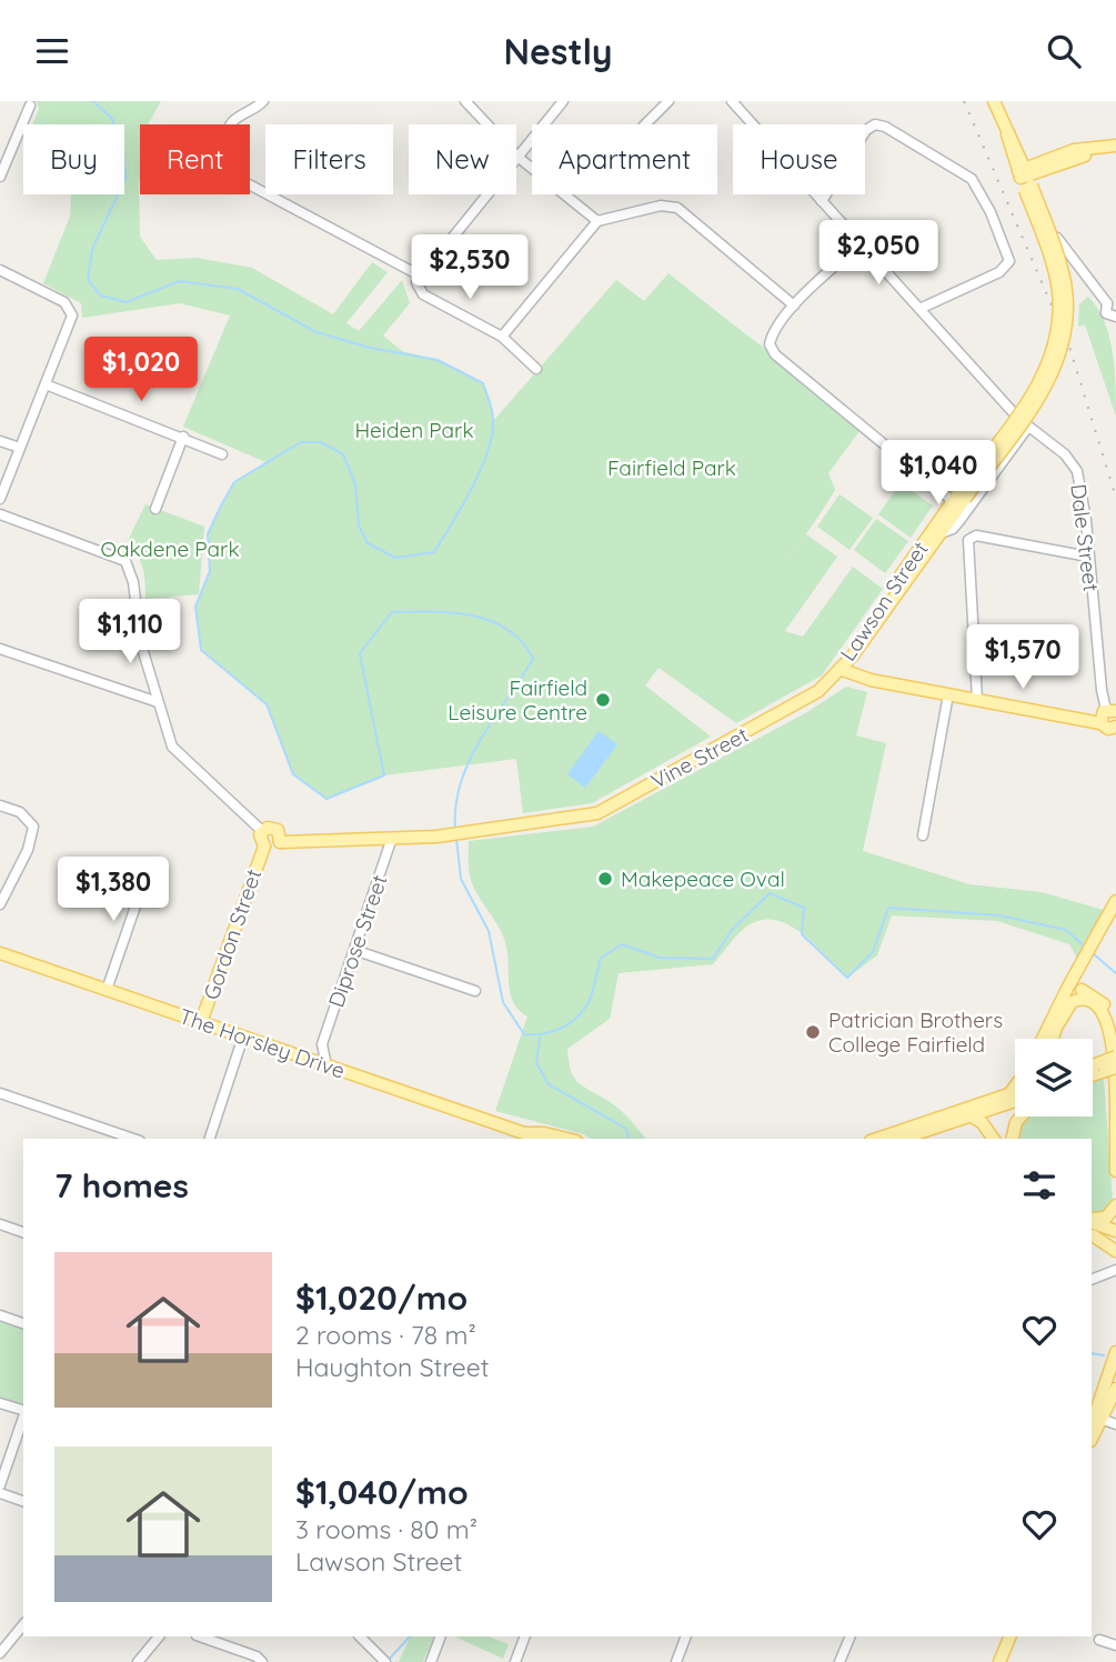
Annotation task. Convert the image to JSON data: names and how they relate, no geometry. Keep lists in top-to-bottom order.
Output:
{
  "streets": {
    "main road": [
      "Lawson Street",
      "Vine Street",
      "Gordon Street",
      "The Horsley Drive"
    ],
    "street": ["Dale Street", "Diprose Street"]
  },
  "crossings": [
    ["Dale Street", "Lawson Street"],
    ["Lawson Street", "Vine Street"],
    ["Vine Street", "Gordon Street"],
    ["Vine Street", "Diprose Street"],
    ["Gordon Street", "The Horsley Drive"]
  ],
  "parks": ["Heiden Park", "Fairfield Park", "Oakdene Park"],
  "places": ["Fairfield Leisure Centre", "Makepeace Oval", "Patrician Brothers College Fairfield"],
  "page": {
    "header": "Nestly",
    "chip": [
      "Buy",
      "Rent",
      "Filters",
      "New",
      "Apartment",
      "House"
    ],
    "price": [
      "$2,050",
      "$2,530",
      "$1,020",
      "$1,040",
      "$1,110",
      "$1,570",
      "$1,380"
    ],
    "heading": "7 homes",
    "list": [
      {
        "name": "$1,020/mo",
        "note": "2 rooms · 78 m² · Haughton Street"
      },
      {
        "name": "$1,040/mo",
        "note": "3 rooms · 80 m² · Lawson Street"
      }
    ]
  }
}
